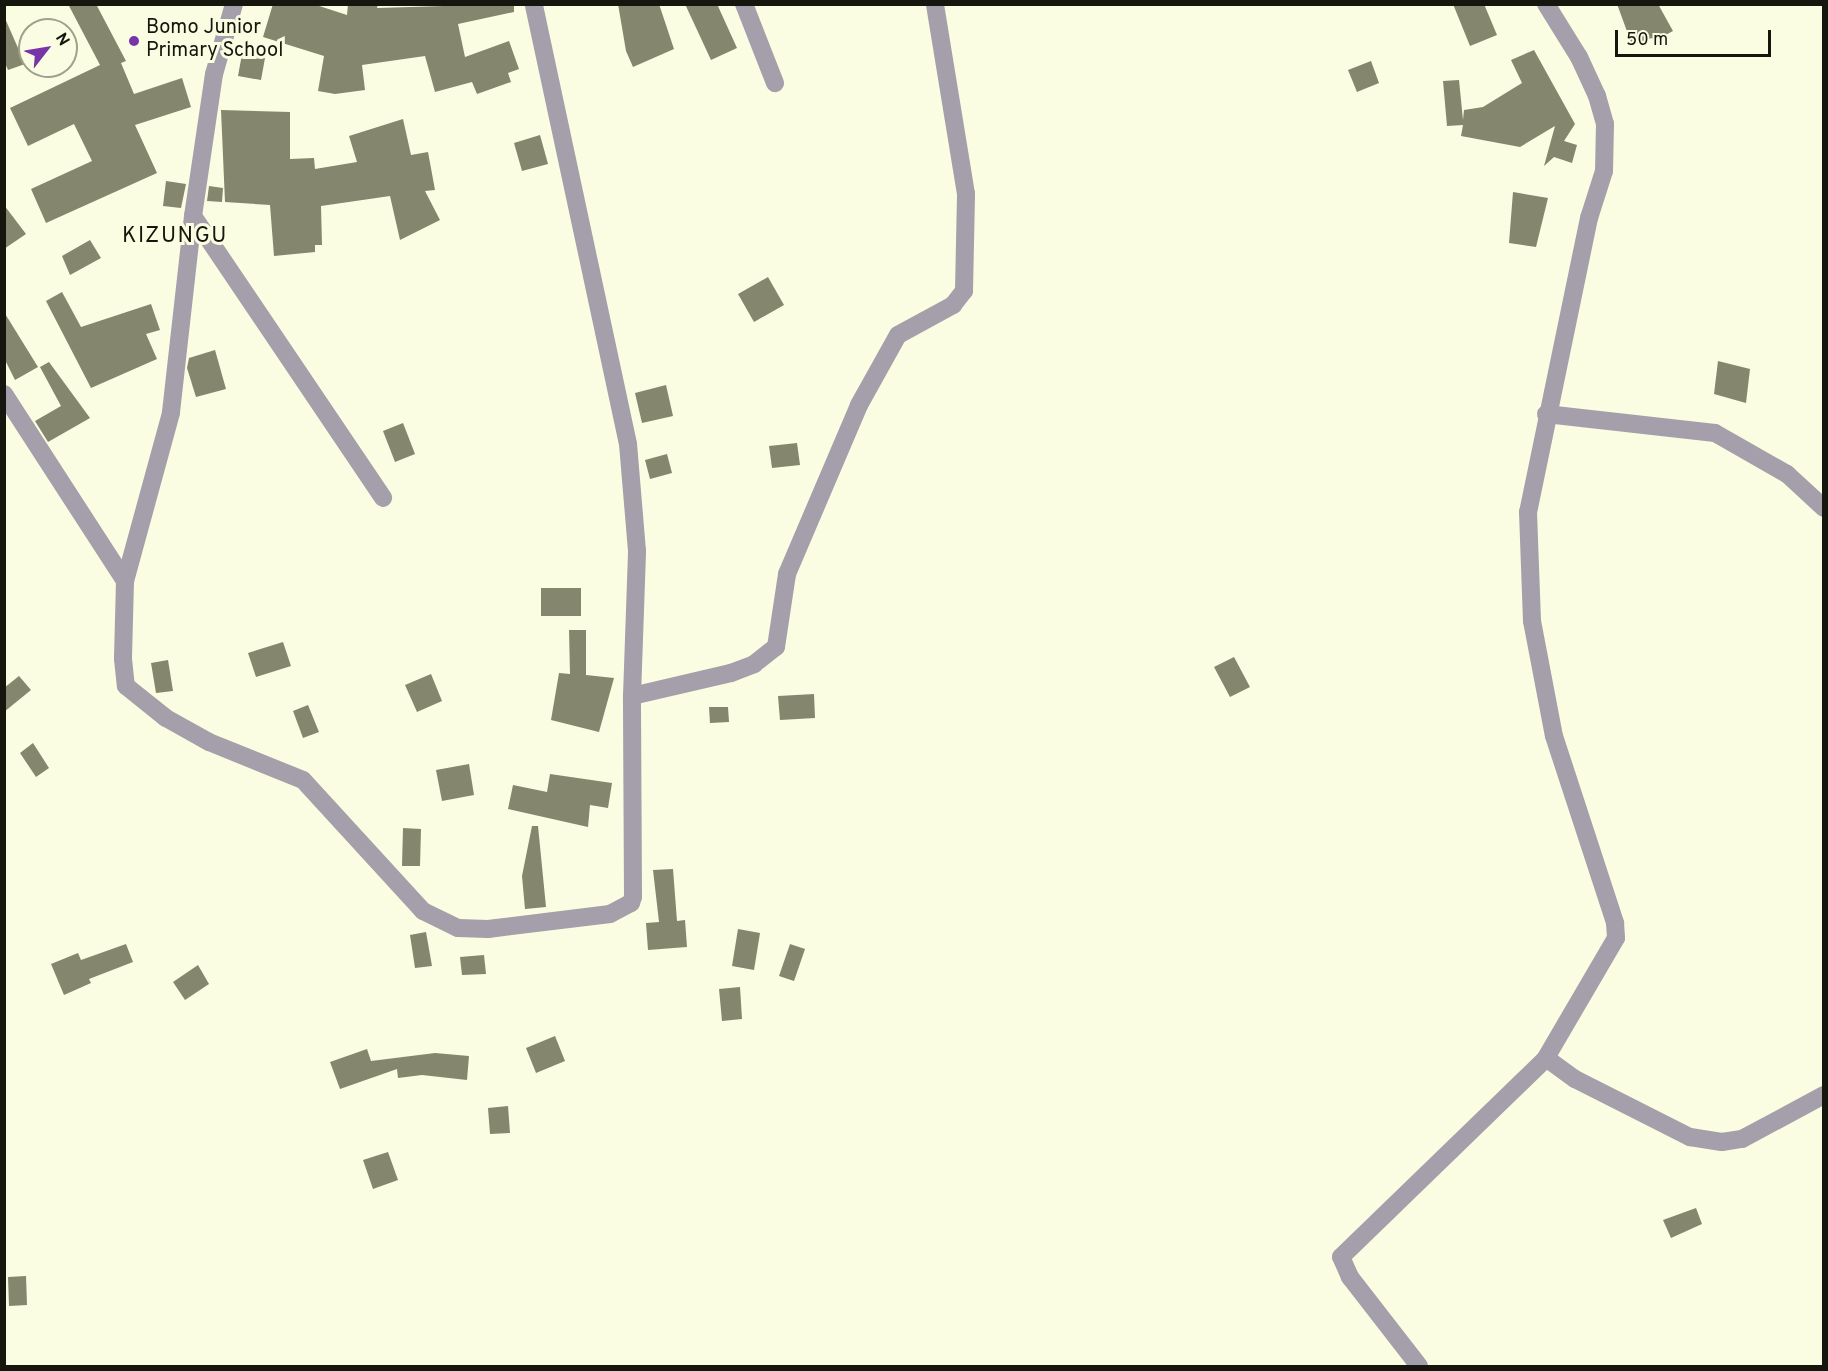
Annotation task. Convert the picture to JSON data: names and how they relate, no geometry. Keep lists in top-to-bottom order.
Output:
{
  "districts": ["KIZUNGU"],
  "places": ["Bomo Junior Primary School"],
  "scale_bar": "50 m",
  "north": "top right"
}
